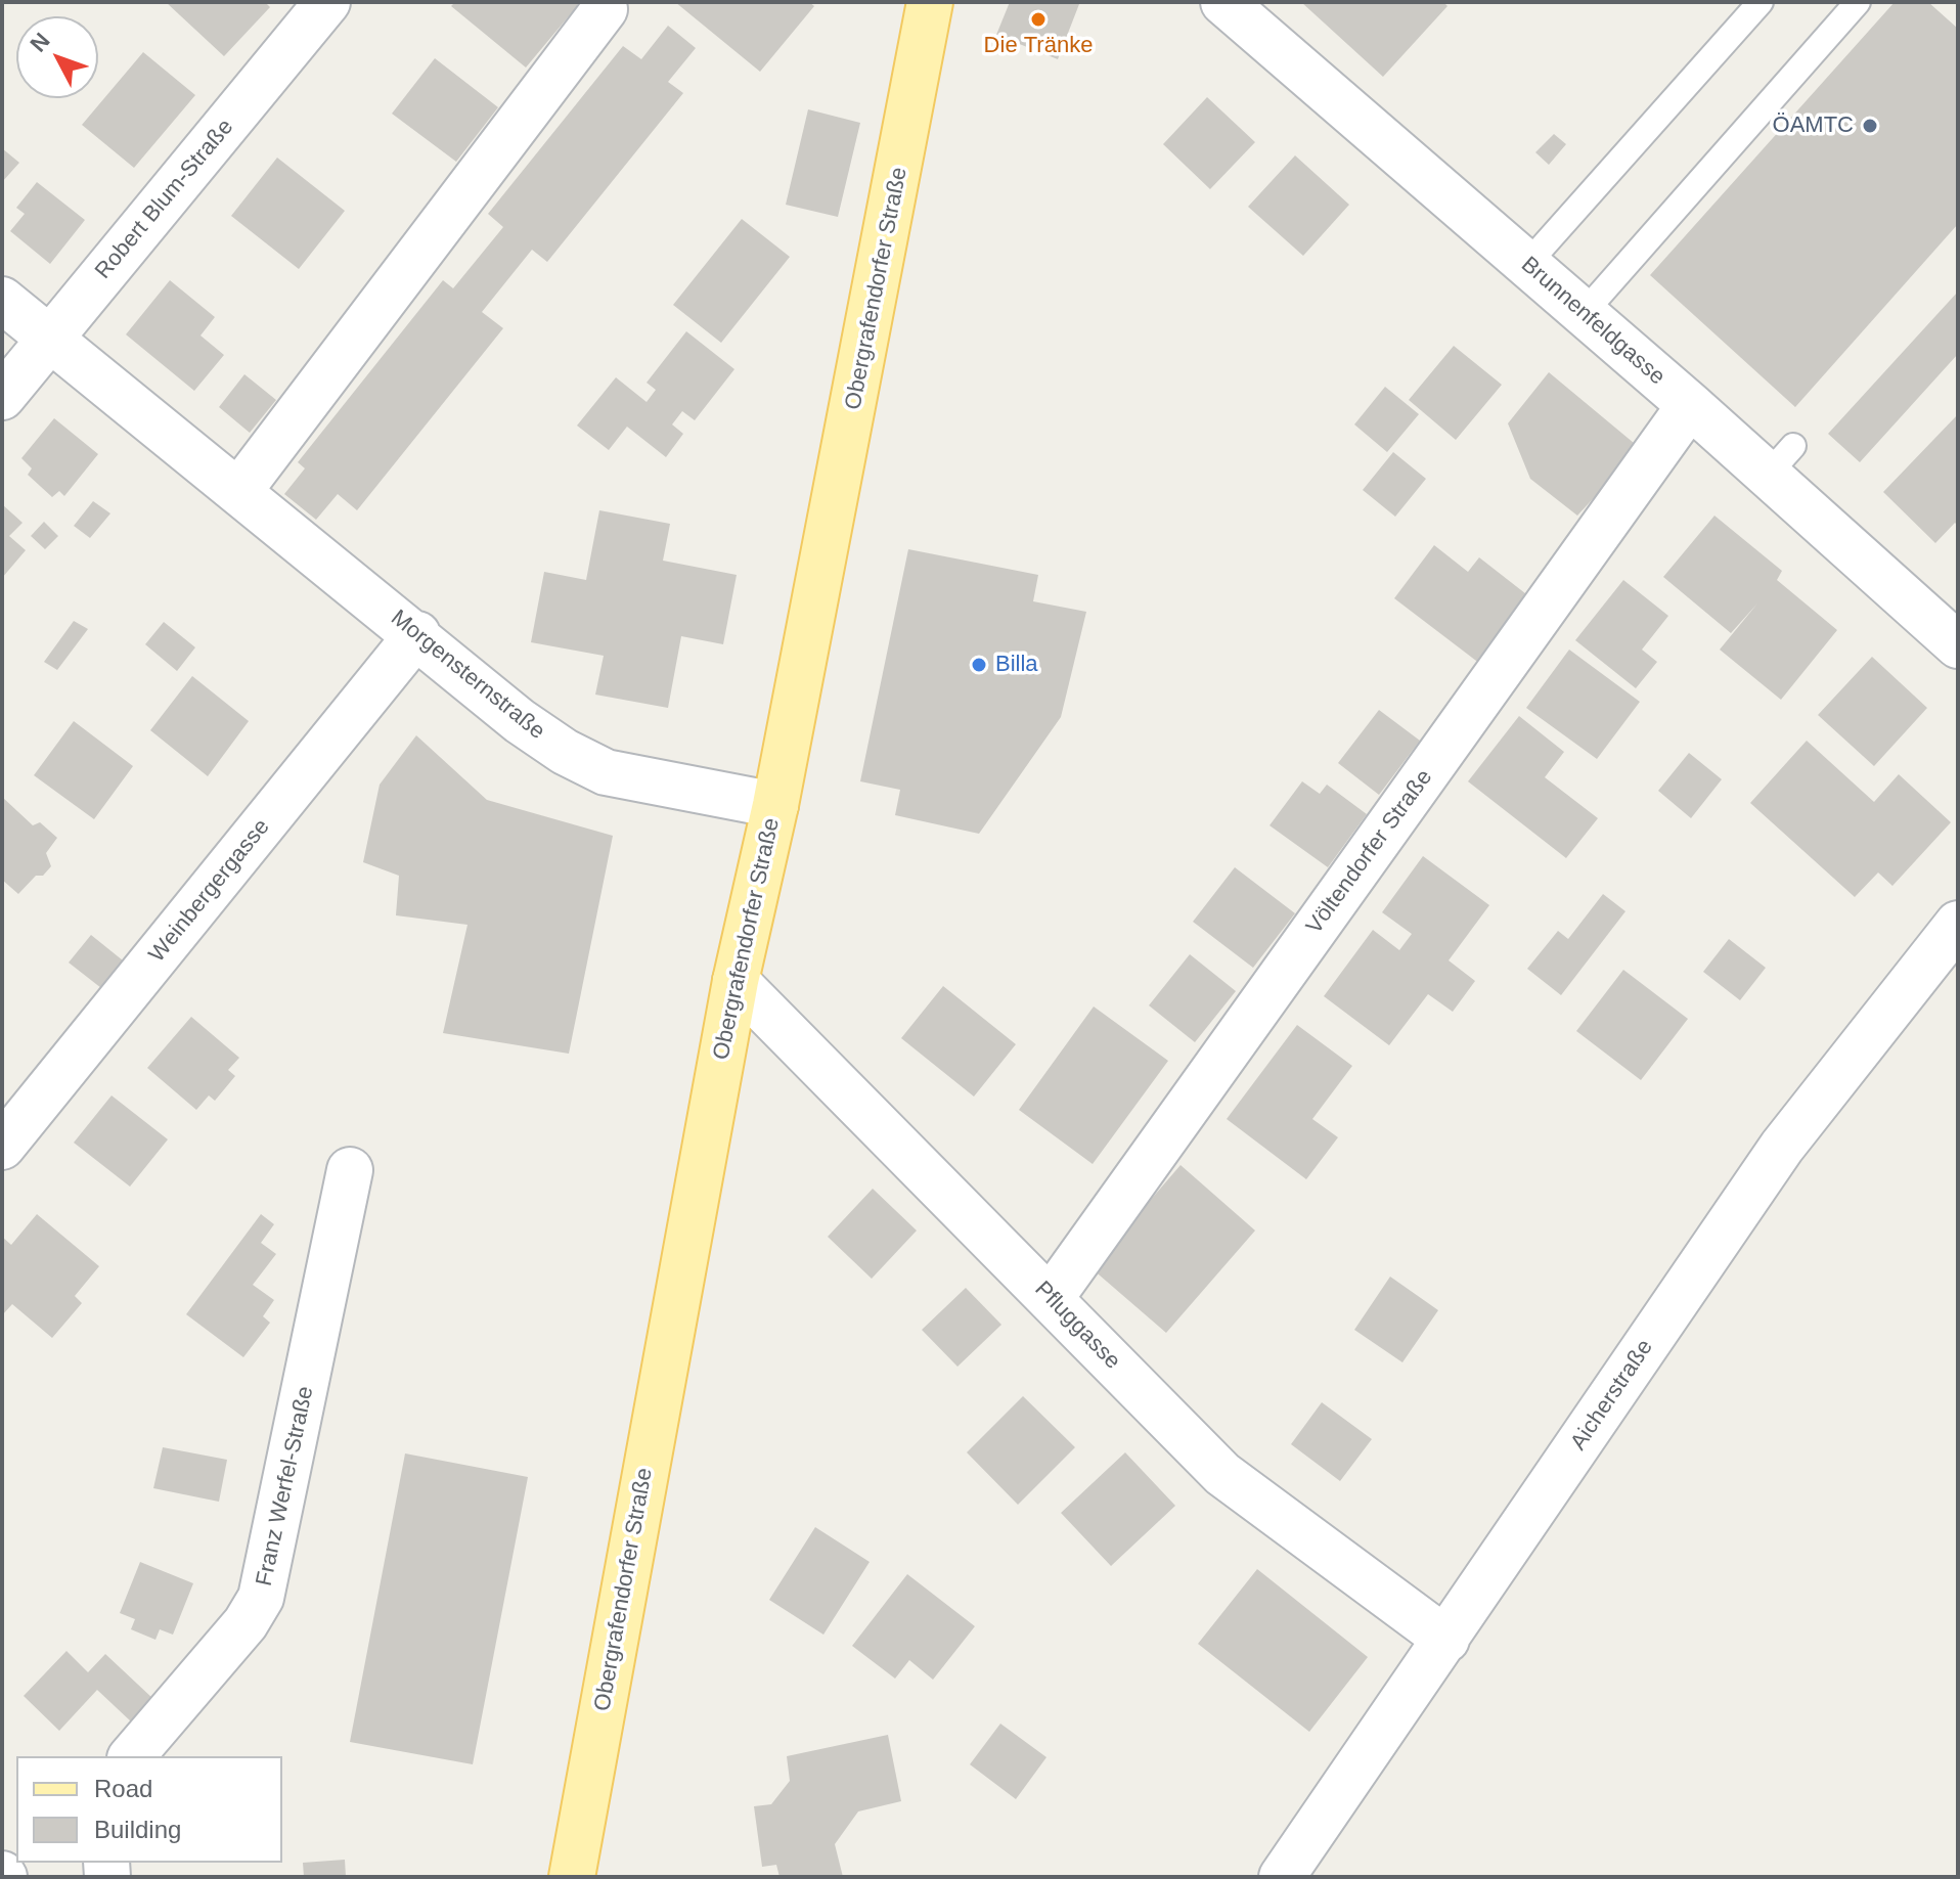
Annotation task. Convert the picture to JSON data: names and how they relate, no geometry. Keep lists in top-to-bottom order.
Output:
{
  "streets": {
    "main road": ["Obergrafendorfer Straße"],
    "street": [
      "Robert Blum-Straße",
      "Brunnenfeldgasse",
      "Morgensternstraße",
      "Völtendorfer Straße",
      "Weinbergergasse",
      "Pfluggasse",
      "Aicherstraße",
      "Franz Werfel-Straße"
    ]
  },
  "crossings": [
    ["Robert Blum-Straße", "Morgensternstraße"],
    ["Obergrafendorfer Straße", "Morgensternstraße"],
    ["Obergrafendorfer Straße", "Pfluggasse"],
    ["Brunnenfeldgasse", "Völtendorfer Straße"],
    ["Morgensternstraße", "Weinbergergasse"],
    ["Völtendorfer Straße", "Pfluggasse"],
    ["Pfluggasse", "Aicherstraße"]
  ],
  "places": ["Die Tränke", "ÖAMTC", "Billa"],
  "legend": ["Road", "Building"],
  "north": "top left"
}
